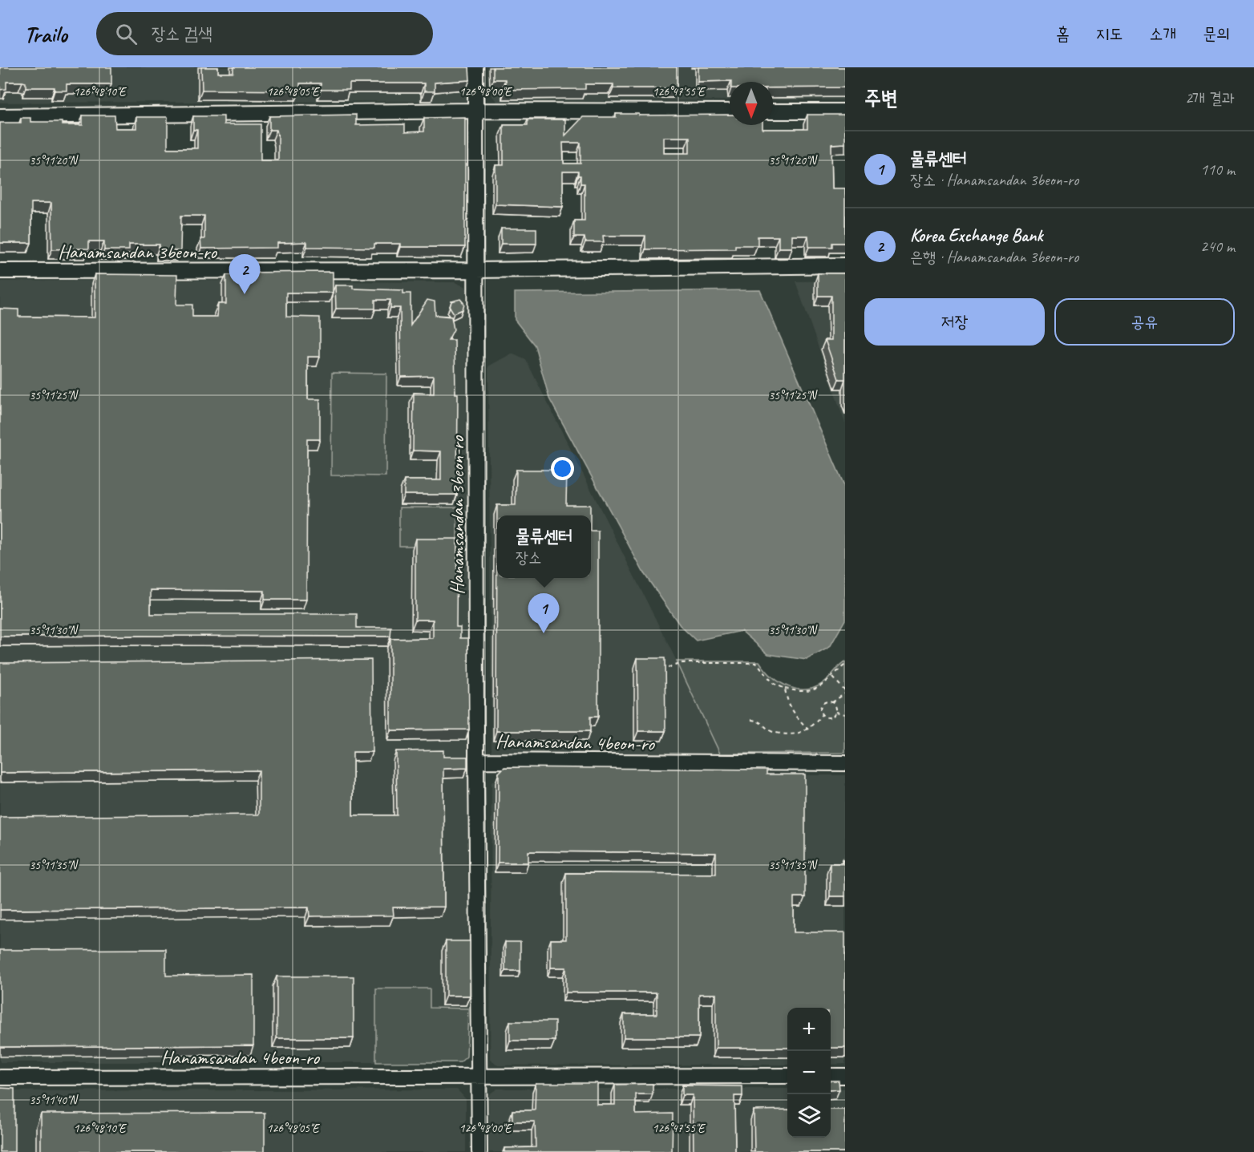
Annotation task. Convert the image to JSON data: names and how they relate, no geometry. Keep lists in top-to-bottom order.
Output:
{
  "streets": {
    "street": ["Hanamsandan 3beon-ro", "Hanamsandan 4beon-ro"]
  },
  "crossings": [
    ["Hanamsandan 3beon-ro", "Hanamsandan 4beon-ro"]
  ],
  "north": "bottom",
  "page": {
    "header": "Trailo",
    "search": "장소 검색",
    "nav": [
      "홈",
      "지도",
      "소개",
      "문의"
    ],
    "heading": ["주변", "2개 결과"],
    "list": [
      {
        "mark": "1",
        "name": "물류센터",
        "note": "장소 · Hanamsandan 3beon-ro",
        "value": "110 m"
      },
      {
        "mark": "2",
        "name": "Korea Exchange Bank",
        "note": "은행 · Hanamsandan 3beon-ro",
        "value": "240 m"
      }
    ],
    "pins": ["2", "1"],
    "buttons": ["저장", "공유"],
    "popup": ["물류센터", "장소"],
    "map_buttons": ["+", "−"]
  },
  "coordinates": [
    "126°48'10\"E",
    "126°48'05\"E",
    "126°48'00\"E",
    "126°47'55\"E",
    "35°11'20\"N",
    "35°11'25\"N",
    "35°11'30\"N",
    "35°11'35\"N",
    "35°11'40\"N"
  ]
}
